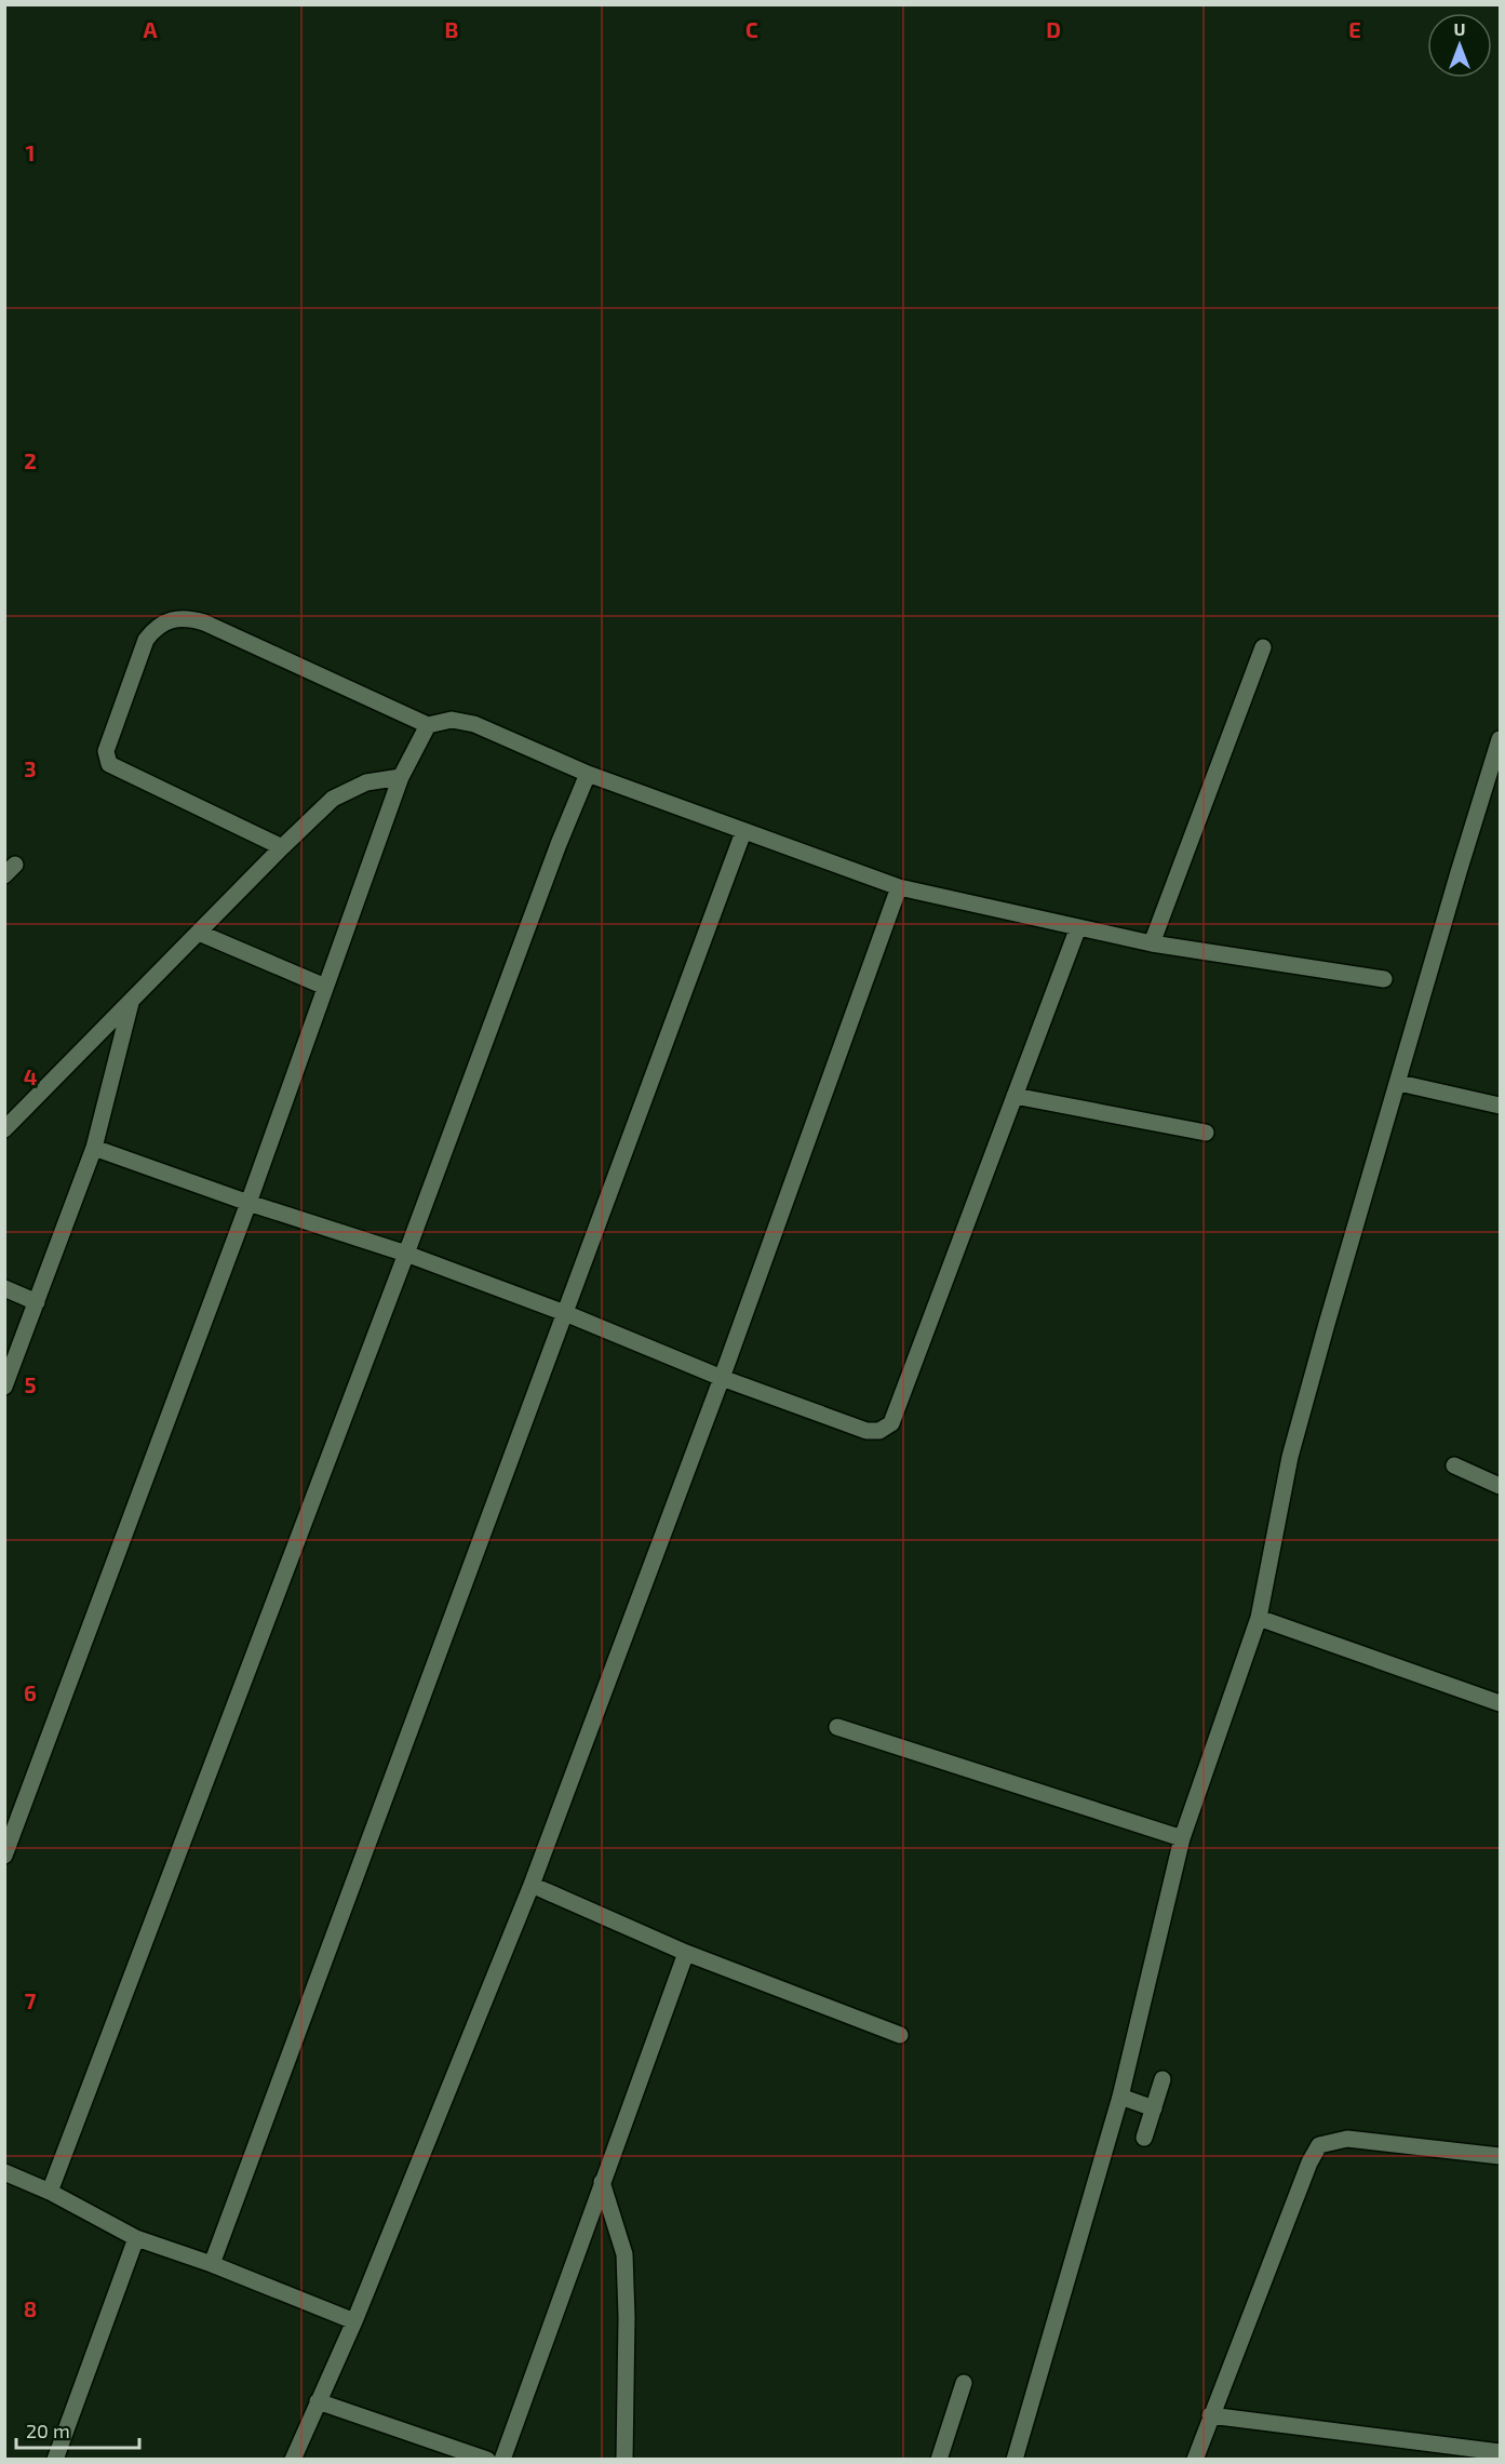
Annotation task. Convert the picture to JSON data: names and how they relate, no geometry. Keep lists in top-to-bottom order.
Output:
{
  "scale_bar": "20 m",
  "north": "top",
  "grid": {
    "columns": [
      "A",
      "B",
      "C",
      "D",
      "E"
    ],
    "rows": [
      "1",
      "2",
      "3",
      "4",
      "5",
      "6",
      "7",
      "8"
    ]
  }
}
